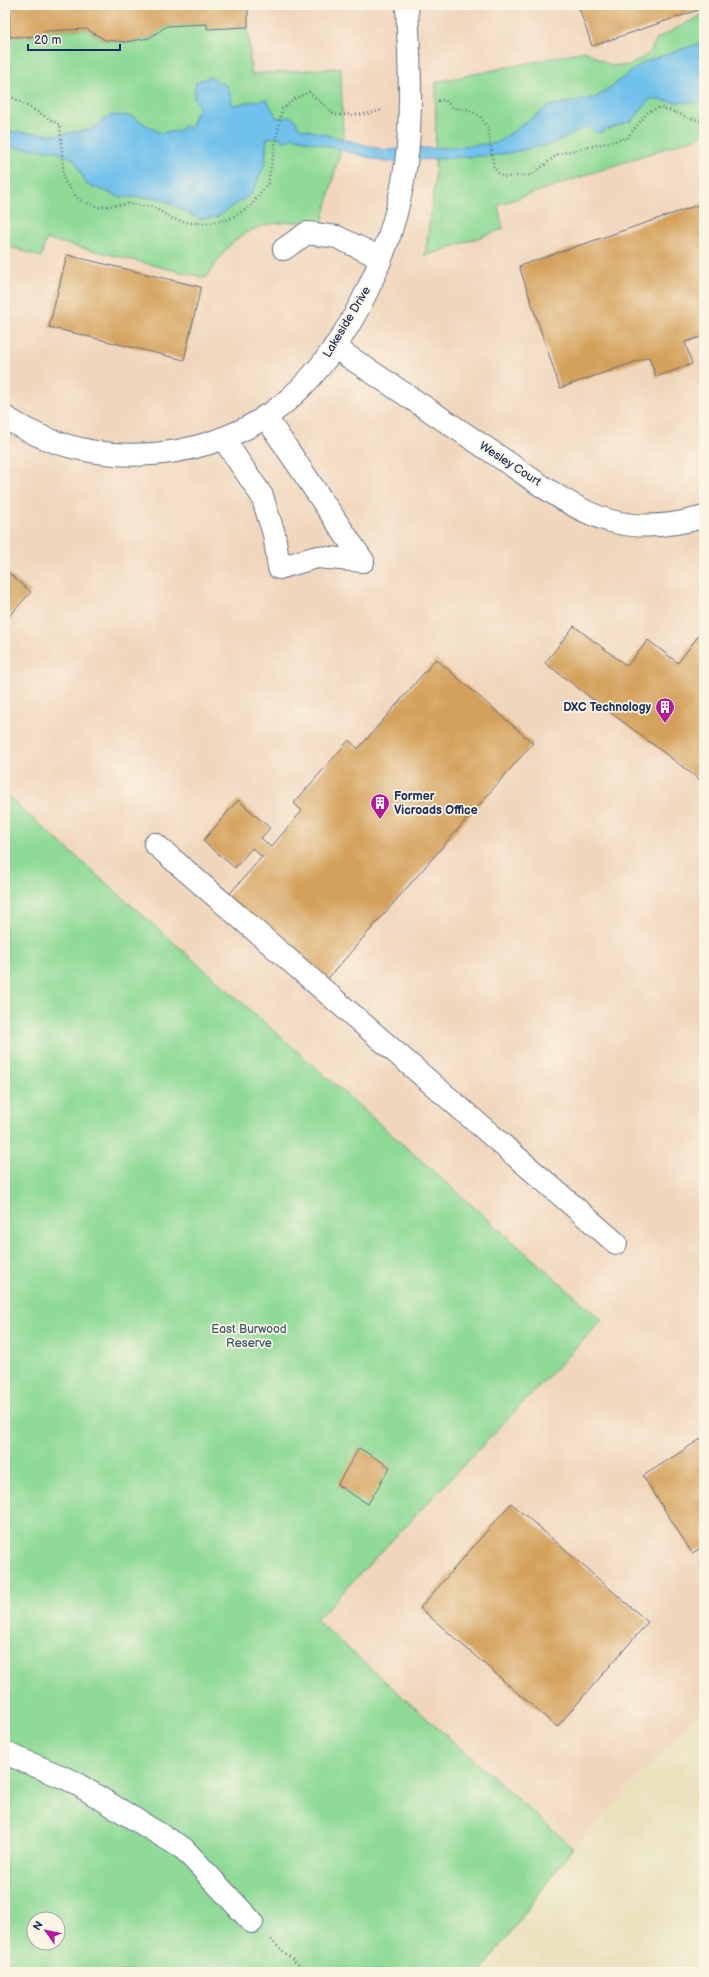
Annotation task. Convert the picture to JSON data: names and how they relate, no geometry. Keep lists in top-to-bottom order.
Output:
{
  "streets": {
    "street": ["Lakeside Drive", "Wesley Court"]
  },
  "crossings": [
    ["Lakeside Drive", "Wesley Court"]
  ],
  "parks": ["East Burwood Reserve"],
  "places": {
    "building": ["DXC Technology", "Former Vicroads Office"]
  },
  "scale_bar": "20 m",
  "north": "top left"
}
